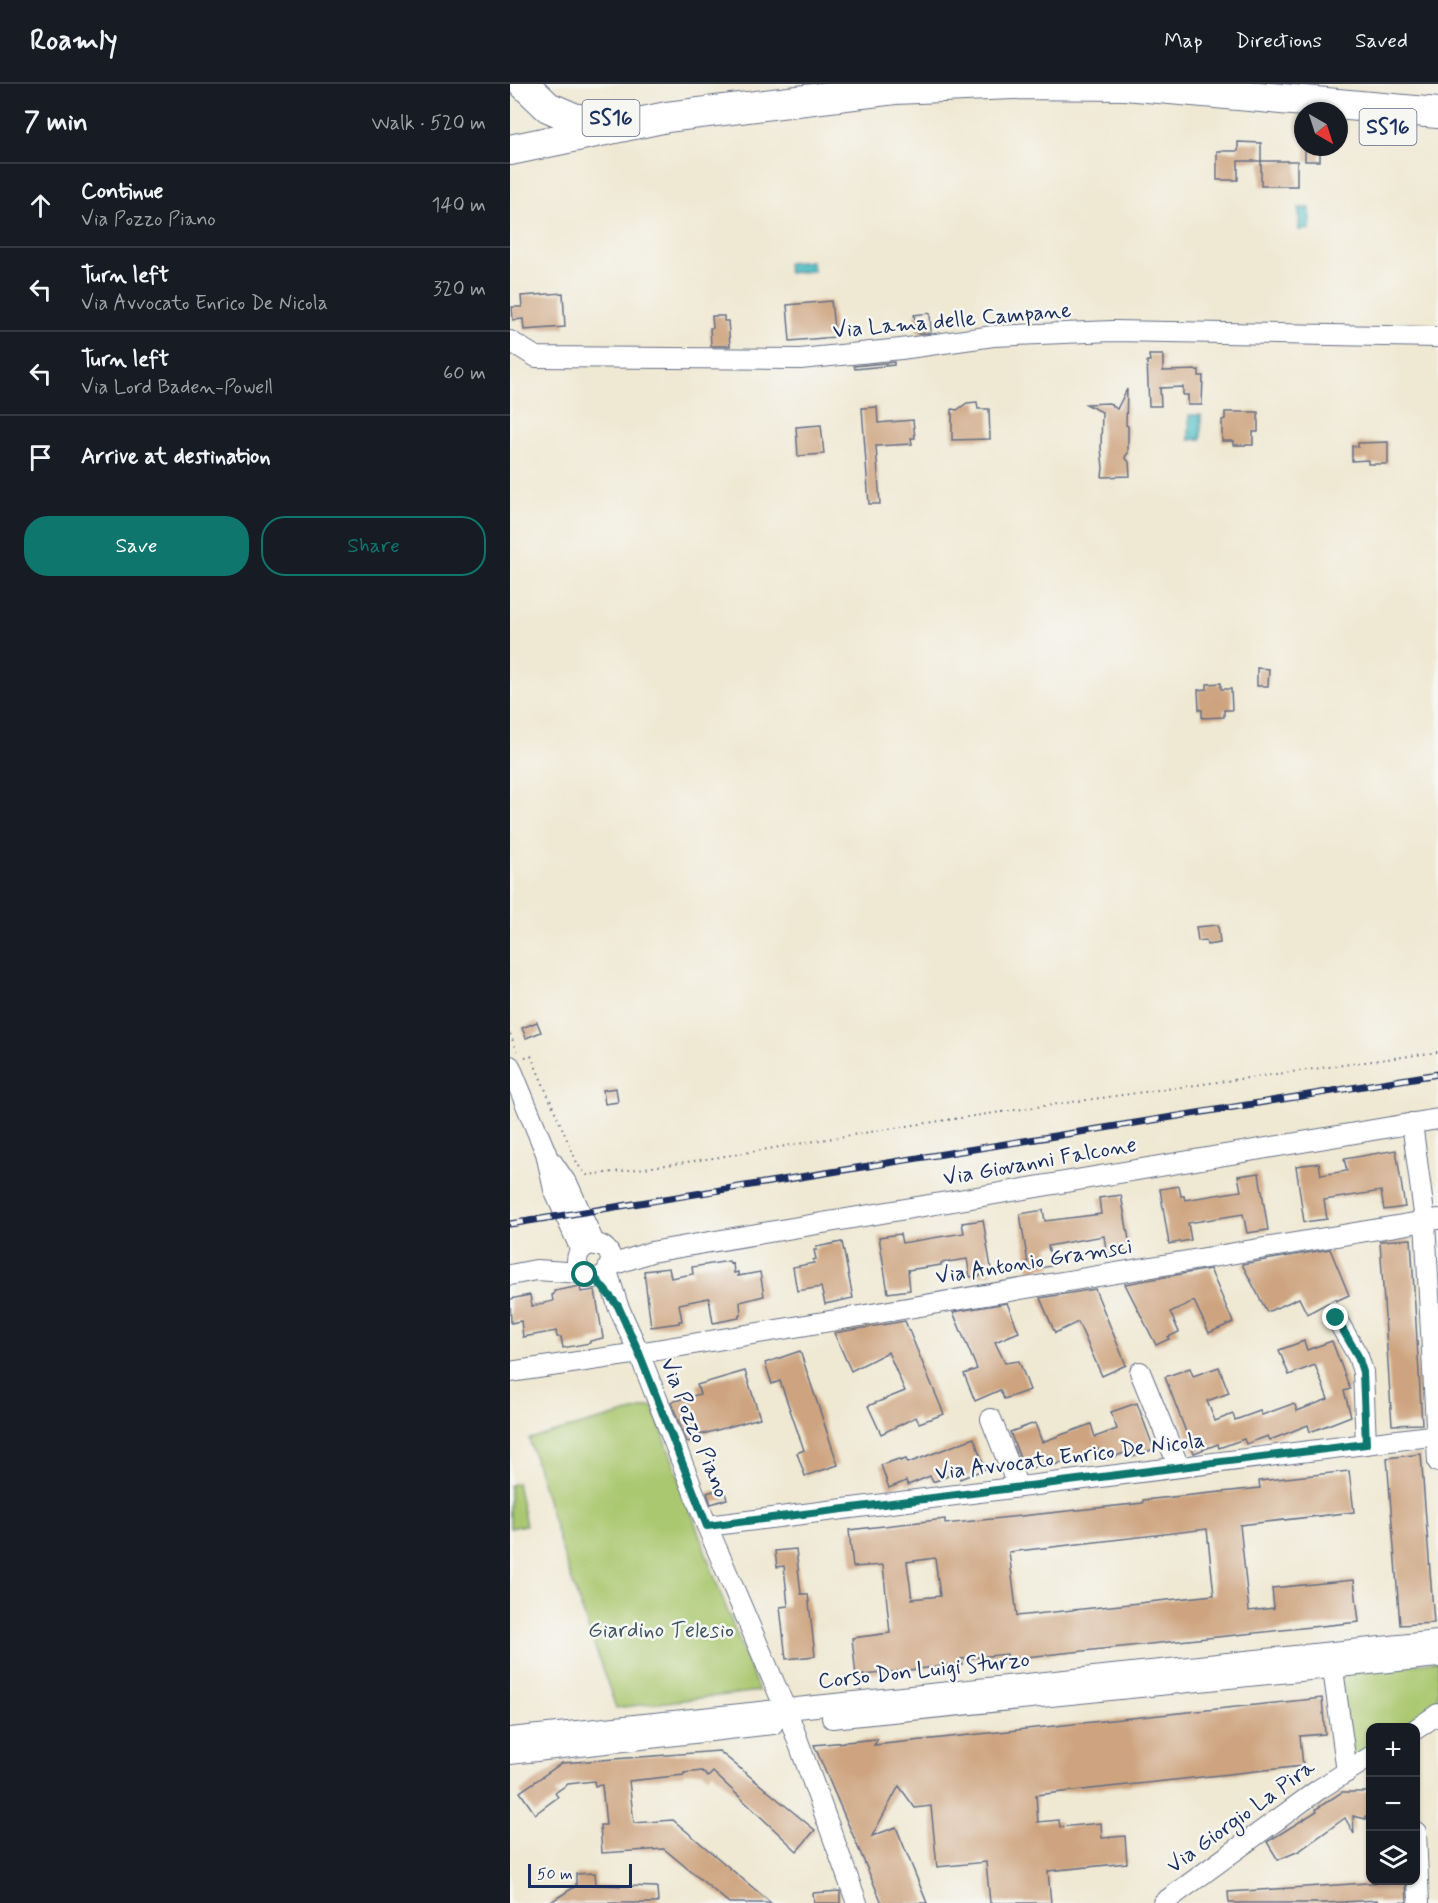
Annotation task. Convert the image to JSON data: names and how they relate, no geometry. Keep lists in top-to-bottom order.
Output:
{
  "streets": {
    "highway": ["SS16"],
    "street": [
      "Via Lama delle Campane",
      "Via Giovanni Falcone",
      "Via Antonio Gramsci",
      "Via Pozzo Piano",
      "Via Avvocato Enrico De Nicola",
      "Corso Don Luigi Sturzo",
      "Via Giorgio La Pira"
    ]
  },
  "crossings": [
    ["Via Giovanni Falcone", "Via Pozzo Piano"],
    ["Via Antonio Gramsci", "Via Pozzo Piano"],
    ["Via Pozzo Piano", "Via Avvocato Enrico De Nicola"],
    ["Via Pozzo Piano", "Corso Don Luigi Sturzo"]
  ],
  "parks": ["Giardino Telesio"],
  "scale_bar": "50 m",
  "north": "bottom right",
  "page": {
    "header": "Roamly",
    "nav": ["Map", "Directions", "Saved"],
    "heading": ["7 min", "Walk · 520 m"],
    "list": [
      ["Continue", "Via Pozzo Piano", "140 m"],
      ["Turn left", "Via Avvocato Enrico De Nicola", "320 m"],
      ["Turn left", "Via Lord Baden-Powell", "60 m"],
      "Arrive at destination"
    ],
    "buttons": ["Save", "Share"],
    "map_buttons": ["+", "−"],
    "scale": "50 m"
  }
}
